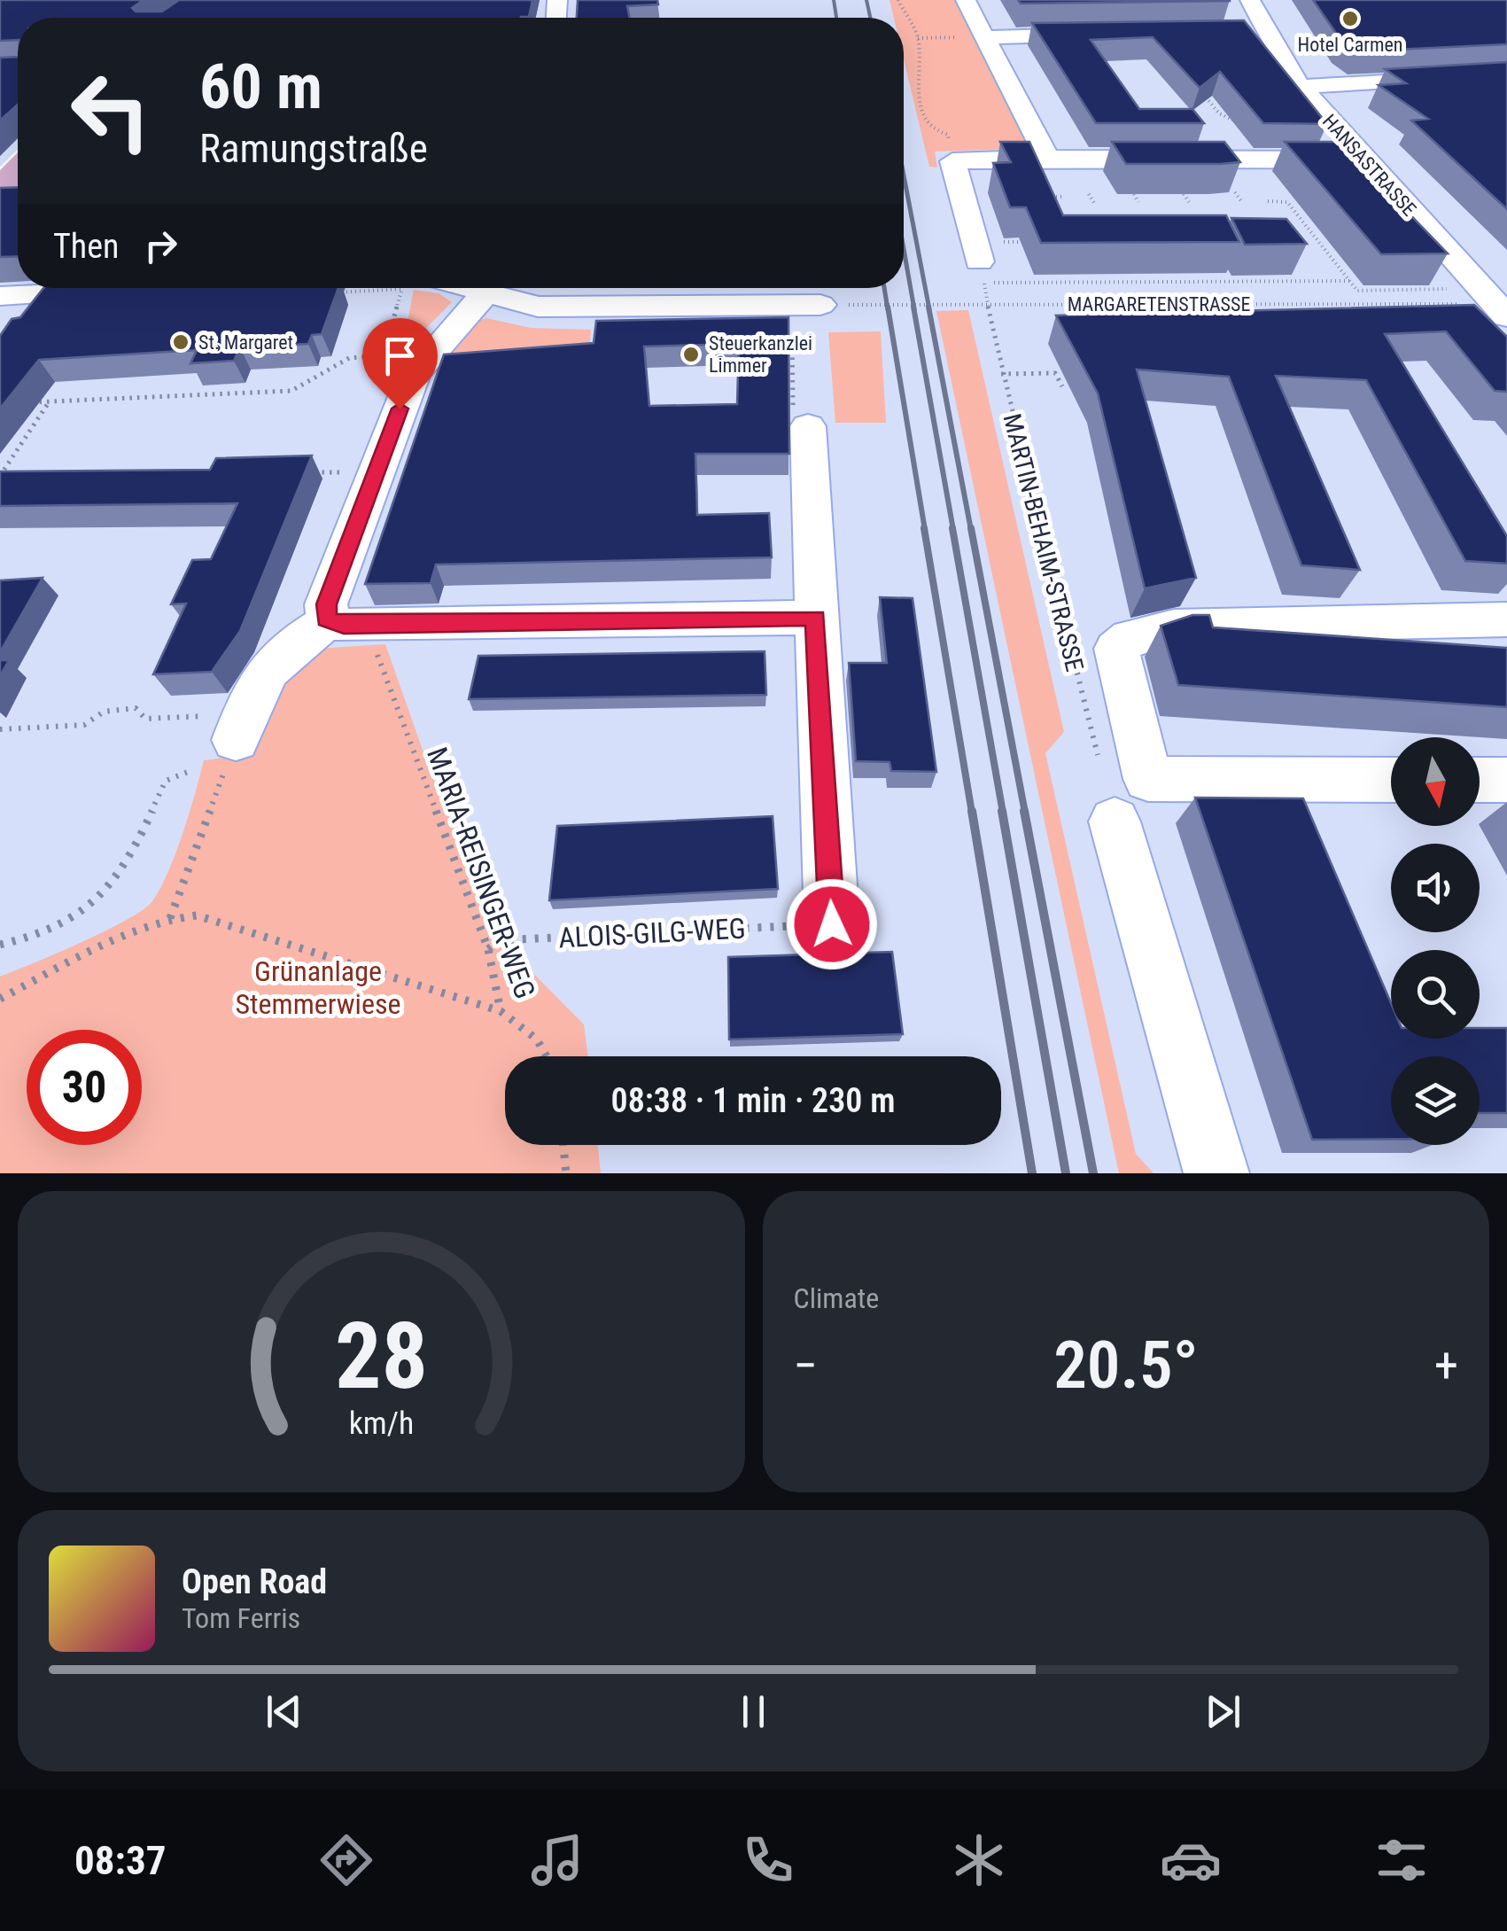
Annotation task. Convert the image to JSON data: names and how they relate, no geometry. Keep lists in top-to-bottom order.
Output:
{
  "streets": {
    "street": ["HANSASTRASSE"],
    "path": [
      "MARGARETENSTRASSE",
      "MARTIN-BEHAIM-STRASSE",
      "MARIA-REISINGER-WEG",
      "ALOIS-GILG-WEG"
    ]
  },
  "crossings": [
    ["HANSASTRASSE", "MARGARETENSTRASSE"],
    ["MARGARETENSTRASSE", "MARTIN-BEHAIM-STRASSE"],
    ["MARIA-REISINGER-WEG", "ALOIS-GILG-WEG"]
  ],
  "parks": ["Grünanlage Stemmerwiese"],
  "places": ["Hotel Carmen", "St. Margaret", "Steuerkanzlei Limmer"],
  "north": "bottom",
  "page": {
    "turn": ["60 m", "Ramungstraße"],
    "then": "Then",
    "limit": "30",
    "trip": "08:38 · 1 min · 230 m",
    "tile": "Climate",
    "heat": ["−", "20.5°", "+"],
    "song": ["Open Road", "Tom Ferris"],
    "tabs": "08:37",
    "gauge": ["28", "km/h"]
  }
}
